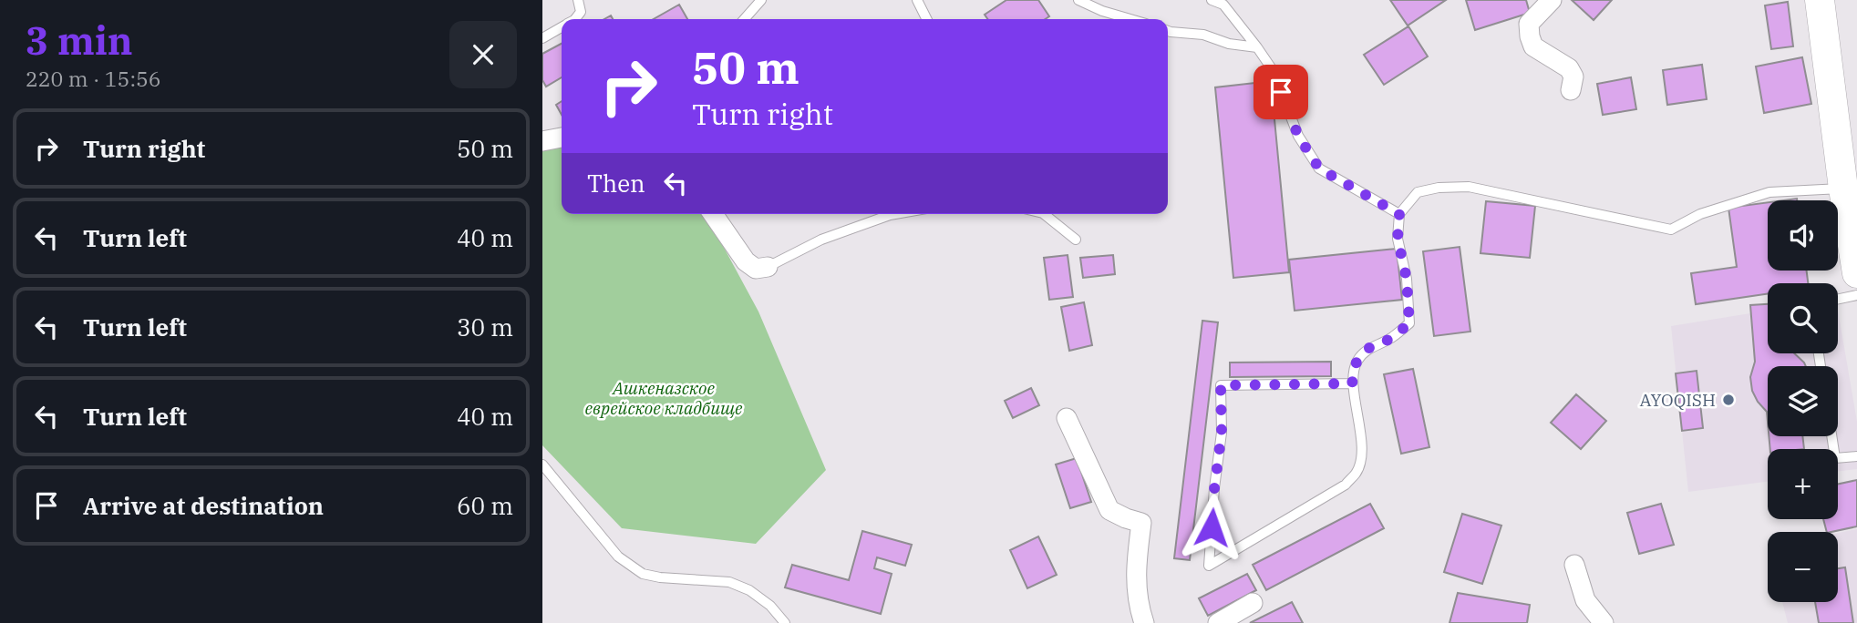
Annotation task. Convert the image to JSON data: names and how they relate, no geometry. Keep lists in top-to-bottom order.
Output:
{
  "parks": ["Ашкеназское еврейское кладбище"],
  "places": ["AYOQISH"],
  "page": {
    "heading": ["3 min", "220 m · 15:56"],
    "turn": ["50 m", "Turn right"],
    "list": [
      {
        "name": "Turn right",
        "value": "50 m"
      },
      {
        "name": "Turn left",
        "value": "40 m"
      },
      {
        "name": "Turn left",
        "value": "30 m"
      },
      {
        "name": "Turn left",
        "value": "40 m"
      },
      {
        "name": "Arrive at destination",
        "value": "60 m"
      }
    ],
    "then": "Then",
    "map_buttons": ["+", "−"]
  }
}
